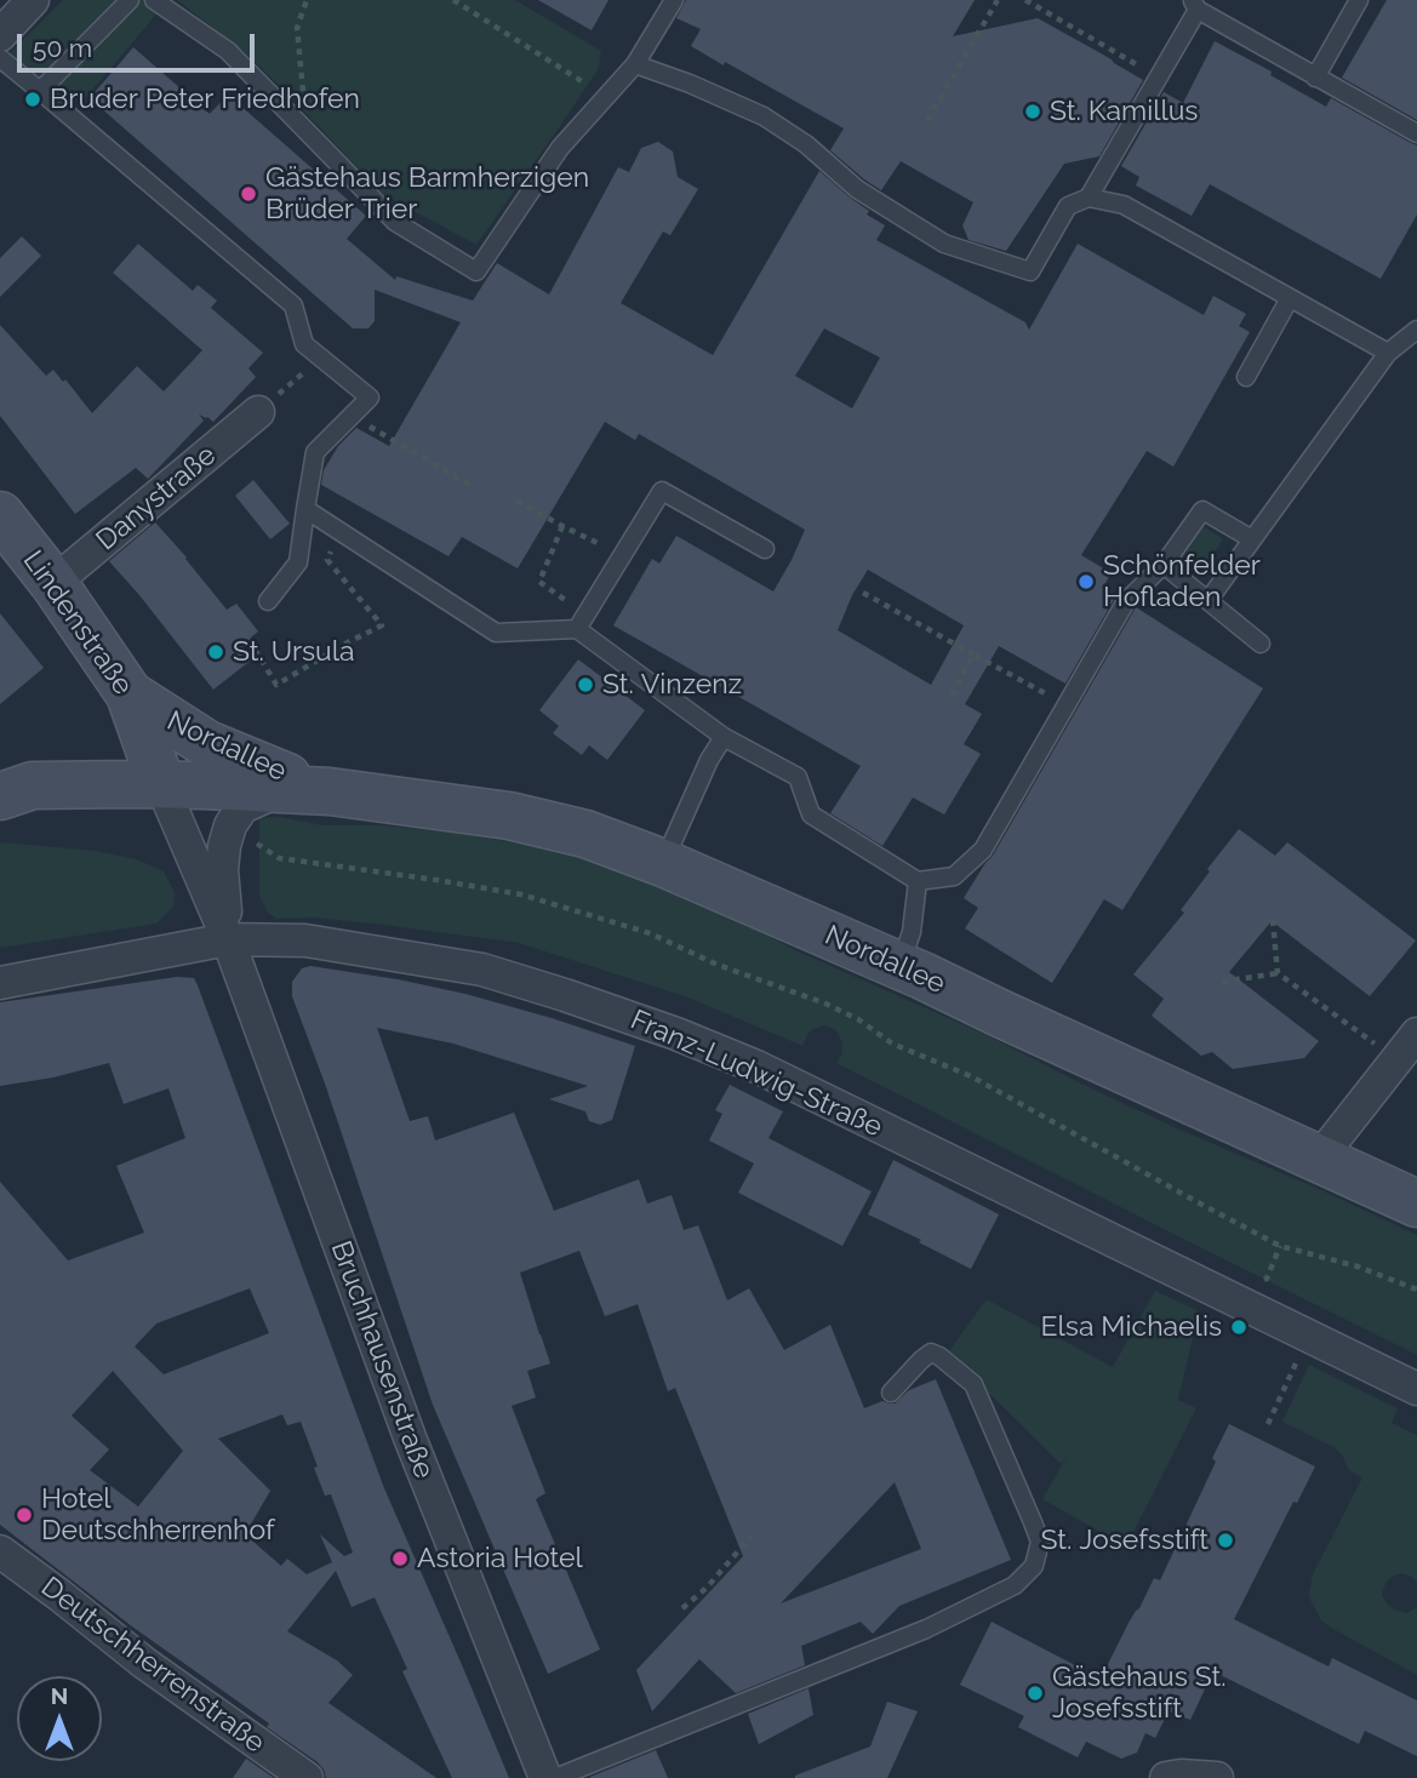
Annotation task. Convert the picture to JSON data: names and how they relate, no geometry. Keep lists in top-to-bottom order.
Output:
{
  "streets": {
    "main road": ["Lindenstraße", "Nordallee"],
    "street": [
      "Danystraße",
      "Franz-Ludwig-Straße",
      "Bruchhausenstraße",
      "Deutschherrenstraße"
    ]
  },
  "crossings": [
    ["Danystraße", "Lindenstraße"],
    ["Lindenstraße", "Nordallee"],
    ["Lindenstraße", "Bruchhausenstraße"],
    ["Nordallee", "Bruchhausenstraße"],
    ["Franz-Ludwig-Straße", "Bruchhausenstraße"]
  ],
  "places": [
    "Bruder Peter Friedhofen",
    "St. Kamillus",
    "Gästehaus Barmherzigen Brüder Trier",
    "Schönfelder Hofladen",
    "St. Ursula",
    "St. Vinzenz",
    "Elsa Michaelis",
    "Hotel Deutschherrenhof",
    "St. Josefsstift",
    "Astoria Hotel",
    "Gästehaus St. Josefsstift"
  ],
  "scale_bar": "50 m",
  "north": "top"
}
